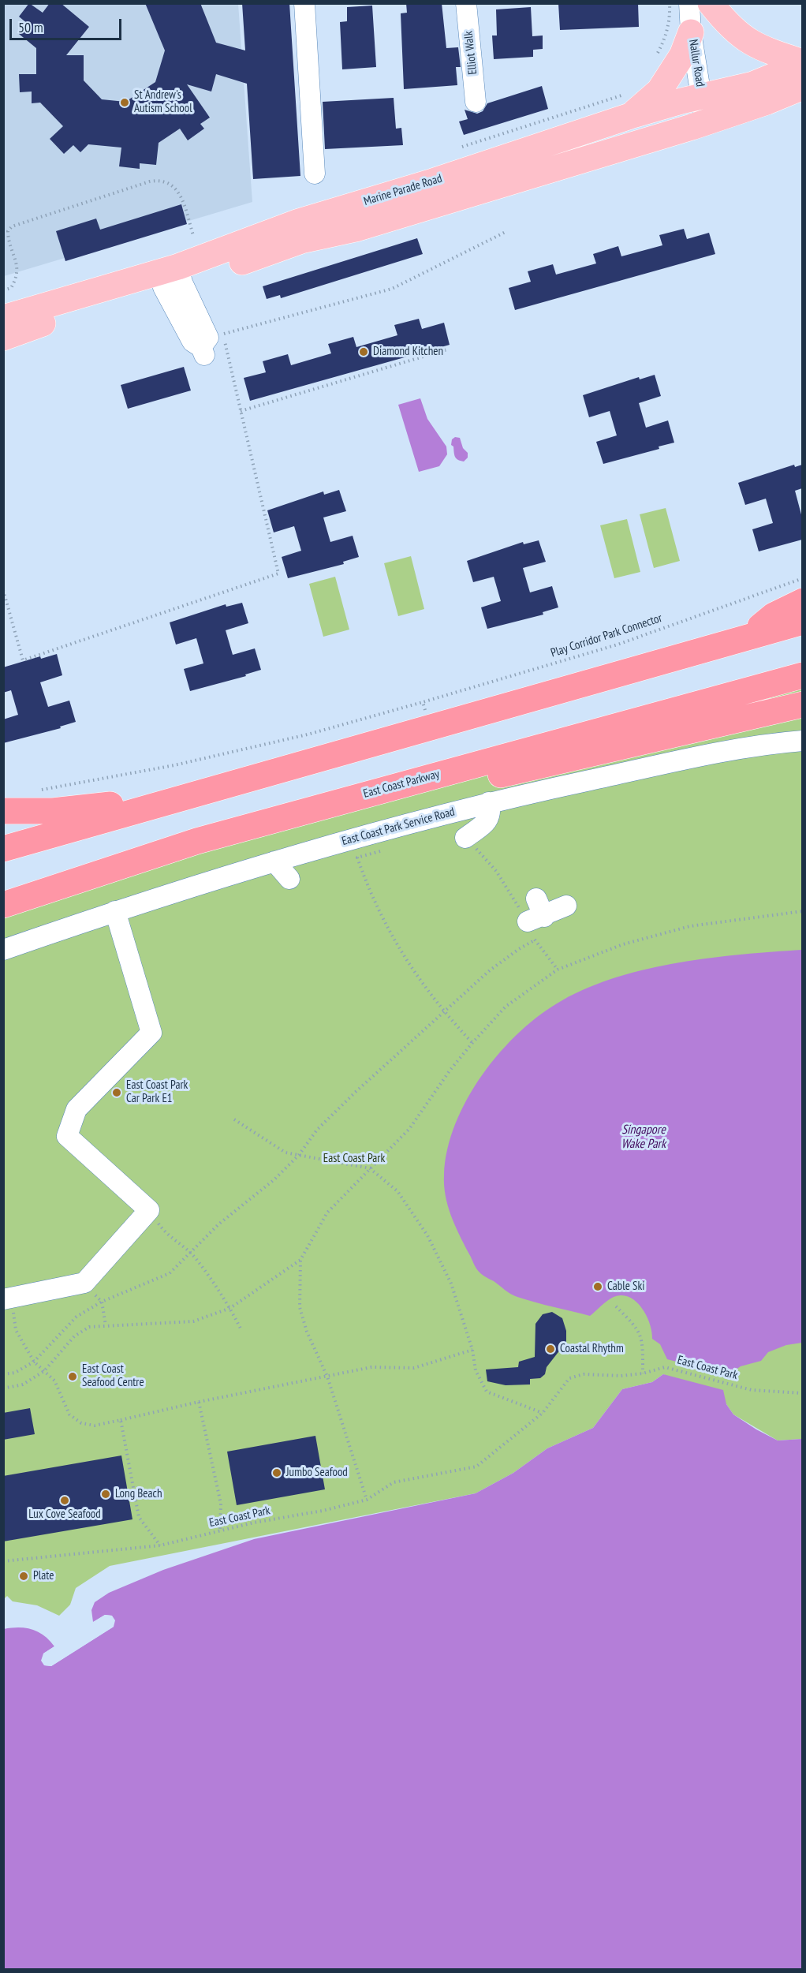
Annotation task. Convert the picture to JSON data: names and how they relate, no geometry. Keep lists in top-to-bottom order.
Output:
{
  "streets": {
    "highway": ["East Coast Parkway"],
    "main road": ["Marine Parade Road"],
    "street": ["Elliot Walk", "Nallur Road", "East Coast Park Service Road"],
    "path": ["Play Corridor Park Connector", "East Coast Park"]
  },
  "crossings": [
    ["Nallur Road", "Marine Parade Road"]
  ],
  "water": ["Singapore Wake Park"],
  "parks": ["East Coast Park"],
  "places": [
    "St Andrew's Autism School",
    "Diamond Kitchen",
    "East Coast Park Car Park E1",
    "Cable Ski",
    "Coastal Rhythm",
    "East Coast Seafood Centre",
    "Jumbo Seafood",
    "Long Beach",
    "Lux Cove Seafood",
    "Plate"
  ],
  "scale_bar": "50 m"
}
